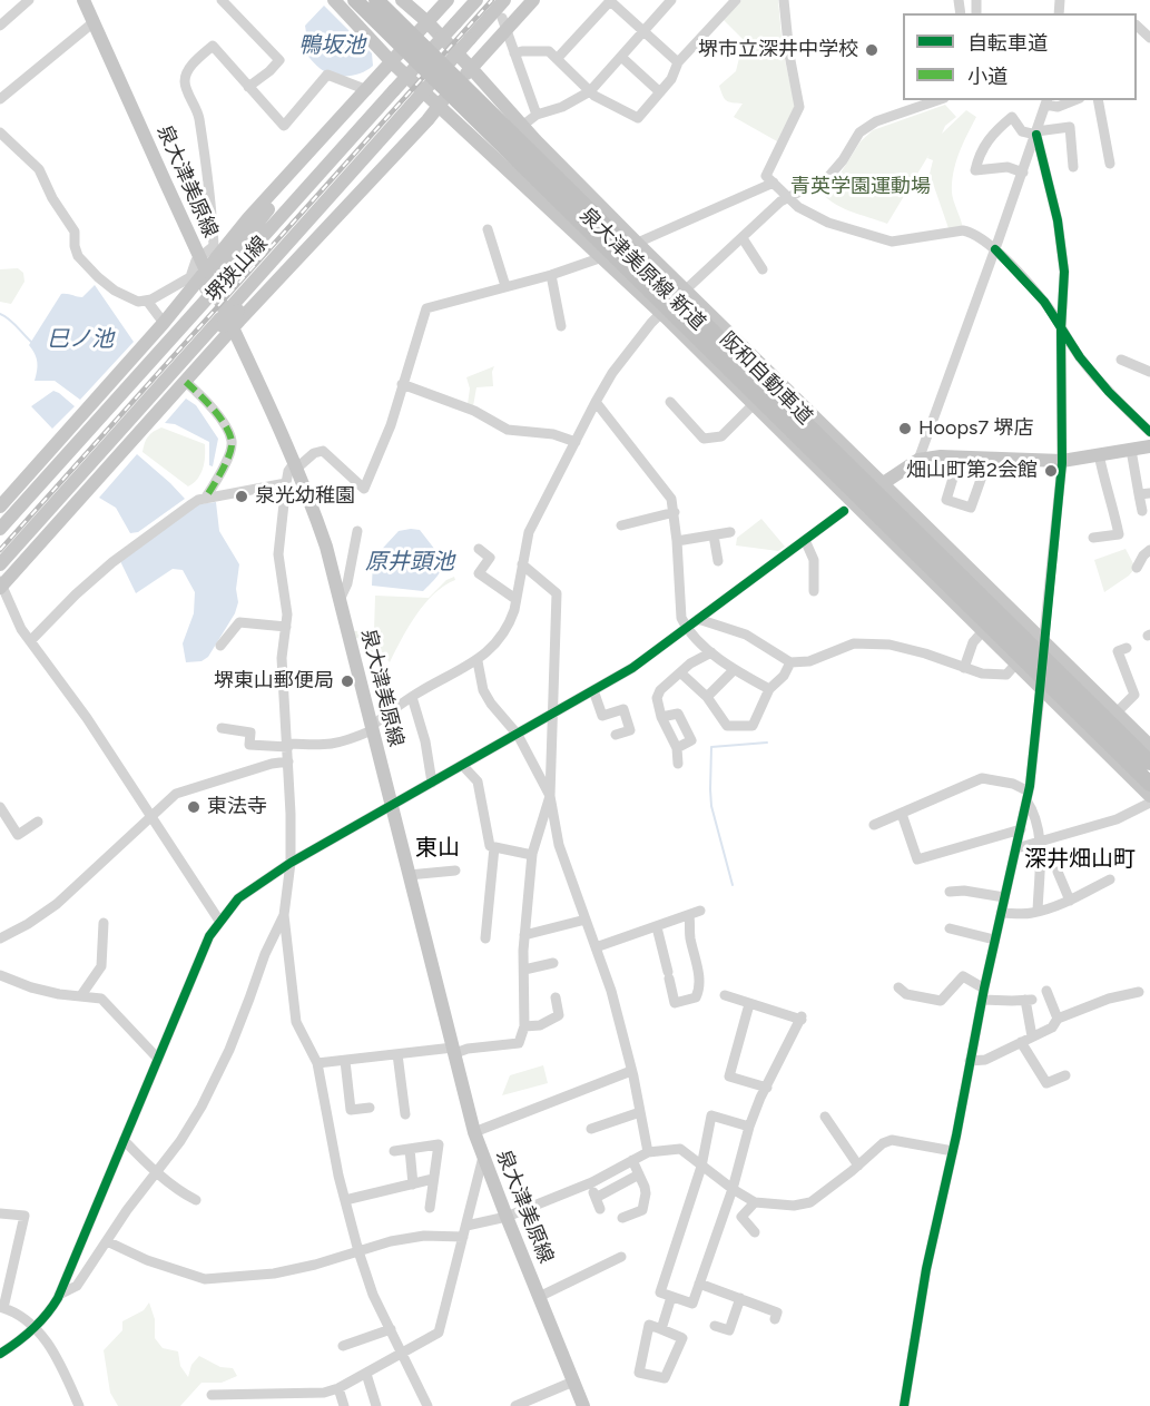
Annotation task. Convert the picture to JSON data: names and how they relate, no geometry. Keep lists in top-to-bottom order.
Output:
{
  "streets": {
    "highway": ["阪和自動車道"],
    "main road": ["泉大津美原線", "堺狭山線", "泉大津美原線 新道"]
  },
  "crossings": [
    ["泉大津美原線", "堺狭山線"]
  ],
  "districts": ["東山", "深井畑山町"],
  "water": ["鴨坂池", "巳ノ池", "原井頭池"],
  "parks": ["青英学園運動場"],
  "places": [
    "堺市立深井中学校",
    "Hoops7 堺店",
    "畑山町第2会館",
    "泉光幼稚園",
    "堺東山郵便局",
    "東法寺"
  ],
  "legend": ["自転車道", "小道"]
}
